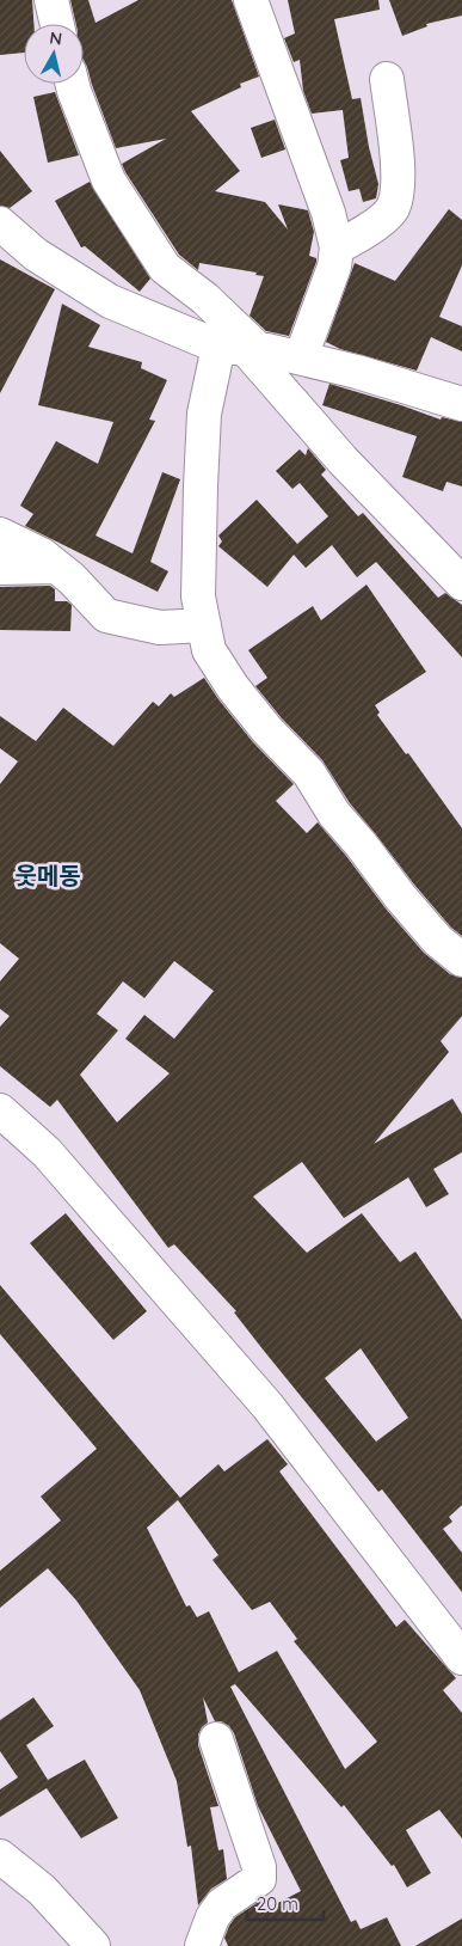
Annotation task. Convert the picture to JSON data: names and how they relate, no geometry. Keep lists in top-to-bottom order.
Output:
{
  "districts": ["웃메동"],
  "scale_bar": "20 m",
  "north": "top"
}
